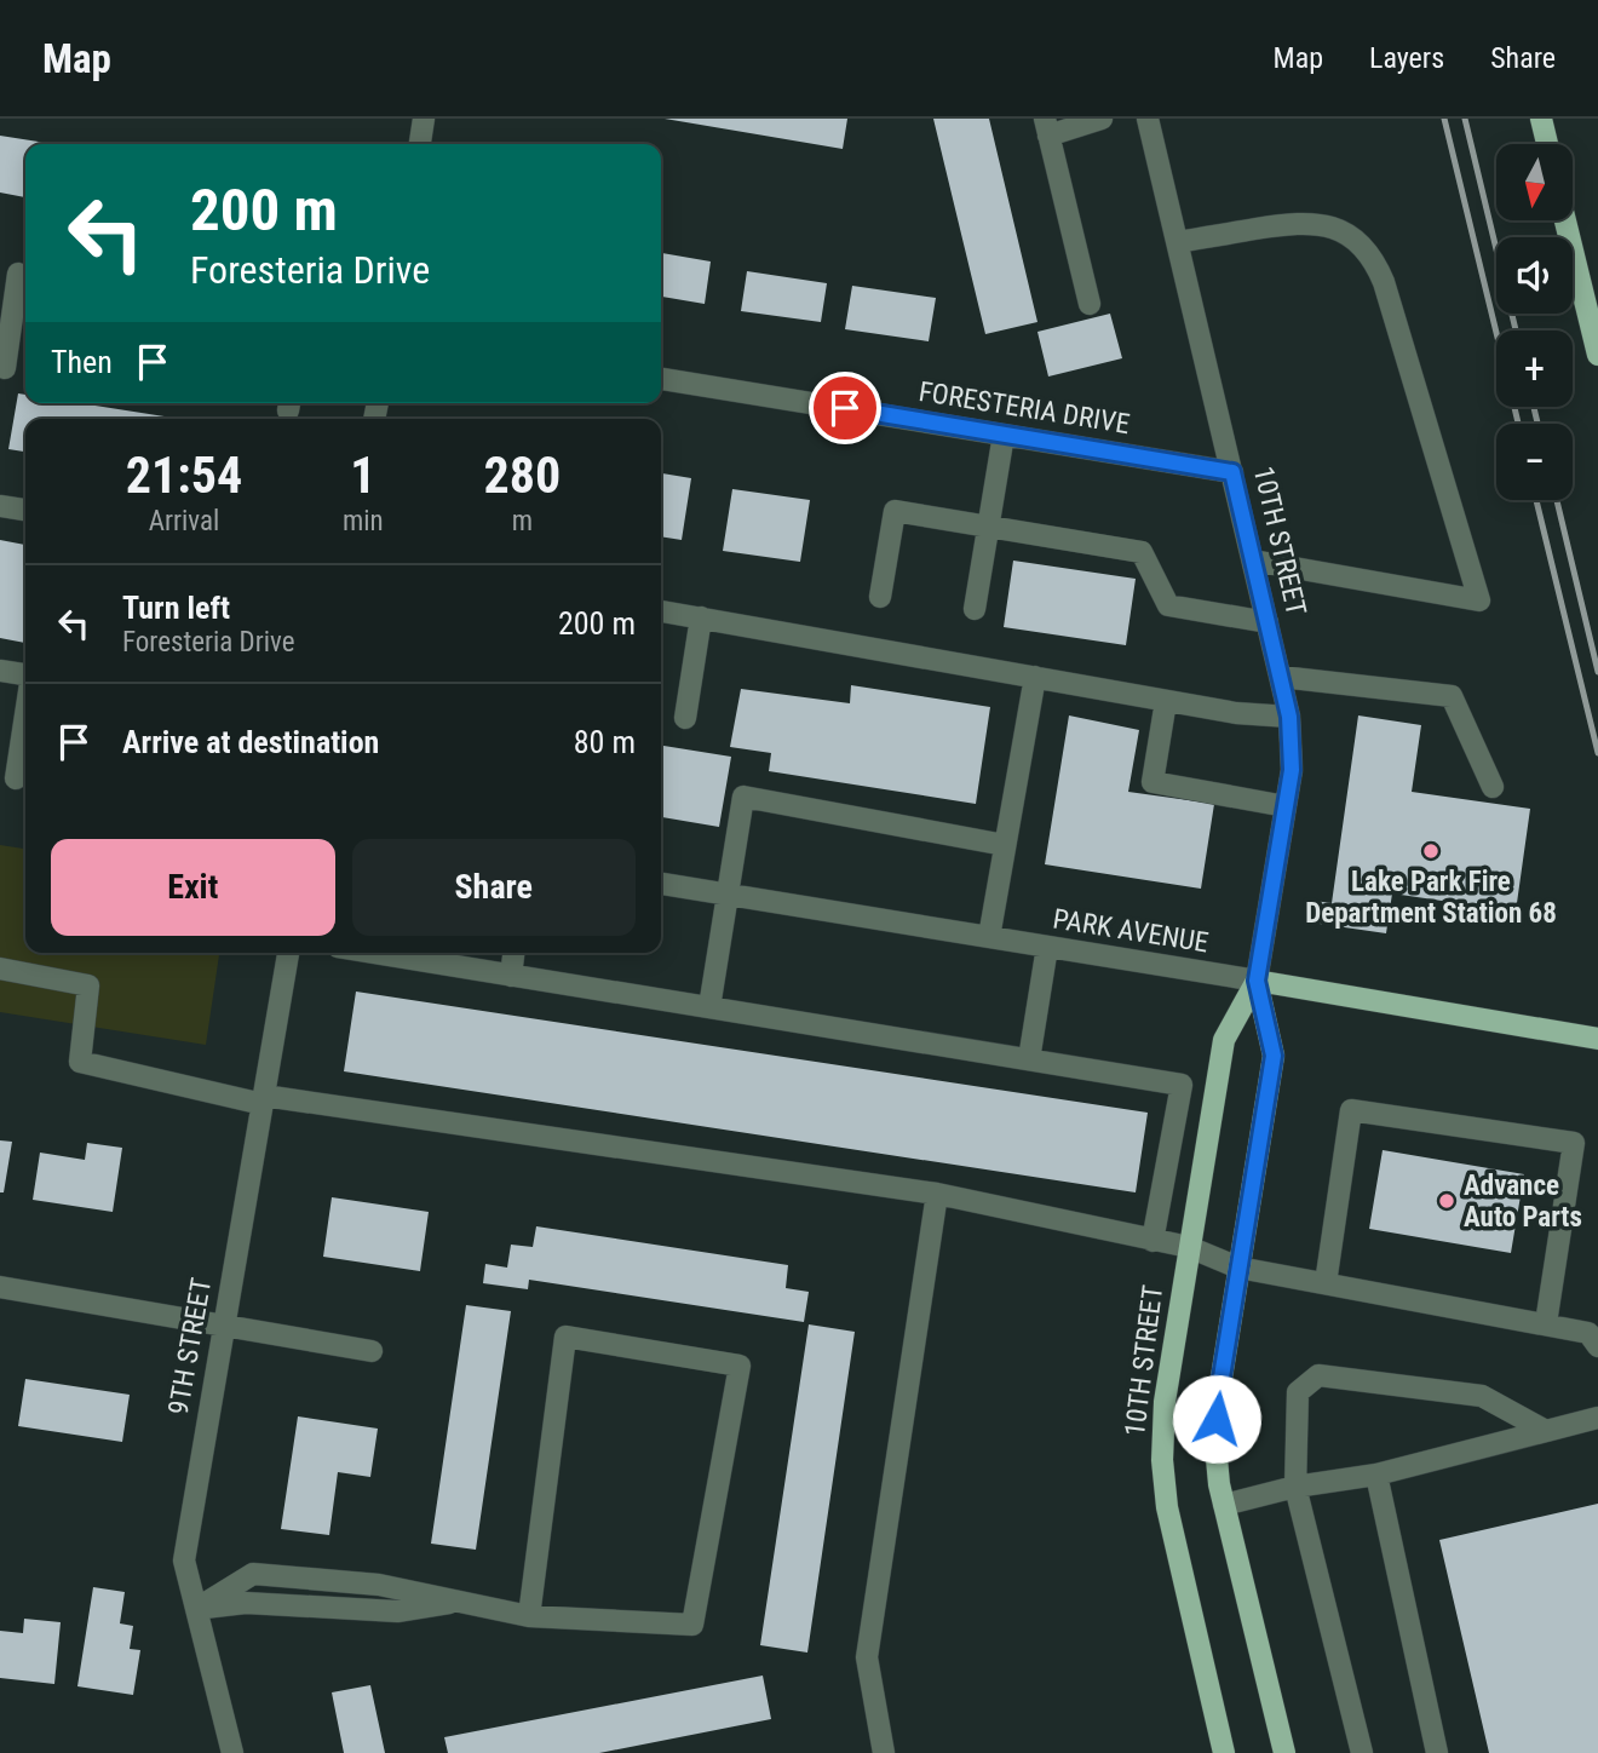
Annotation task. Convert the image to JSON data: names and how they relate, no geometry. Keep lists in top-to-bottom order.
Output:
{
  "streets": {
    "main road": ["10TH STREET", "PARK AVENUE"],
    "street": ["FORESTERIA DRIVE", "9TH STREET"]
  },
  "crossings": [
    ["FORESTERIA DRIVE", "10TH STREET"],
    ["10TH STREET", "PARK AVENUE"]
  ],
  "places": ["Lake Park Fire Department Station 68", "Advance Auto Parts"],
  "north": "bottom",
  "page": {
    "header": "Map",
    "nav": ["Map", "Layers", "Share"],
    "map_buttons": ["+", "−"],
    "turn": ["200 m", "Foresteria Drive"],
    "then": "Then",
    "eta": [
      "21:54",
      "Arrival",
      "1",
      "min",
      "280",
      "m"
    ],
    "list": [
      {
        "name": "Turn left",
        "note": "Foresteria Drive",
        "value": "200 m"
      },
      {
        "name": "Arrive at destination",
        "value": "80 m"
      }
    ],
    "buttons": ["Exit", "Share"]
  }
}
